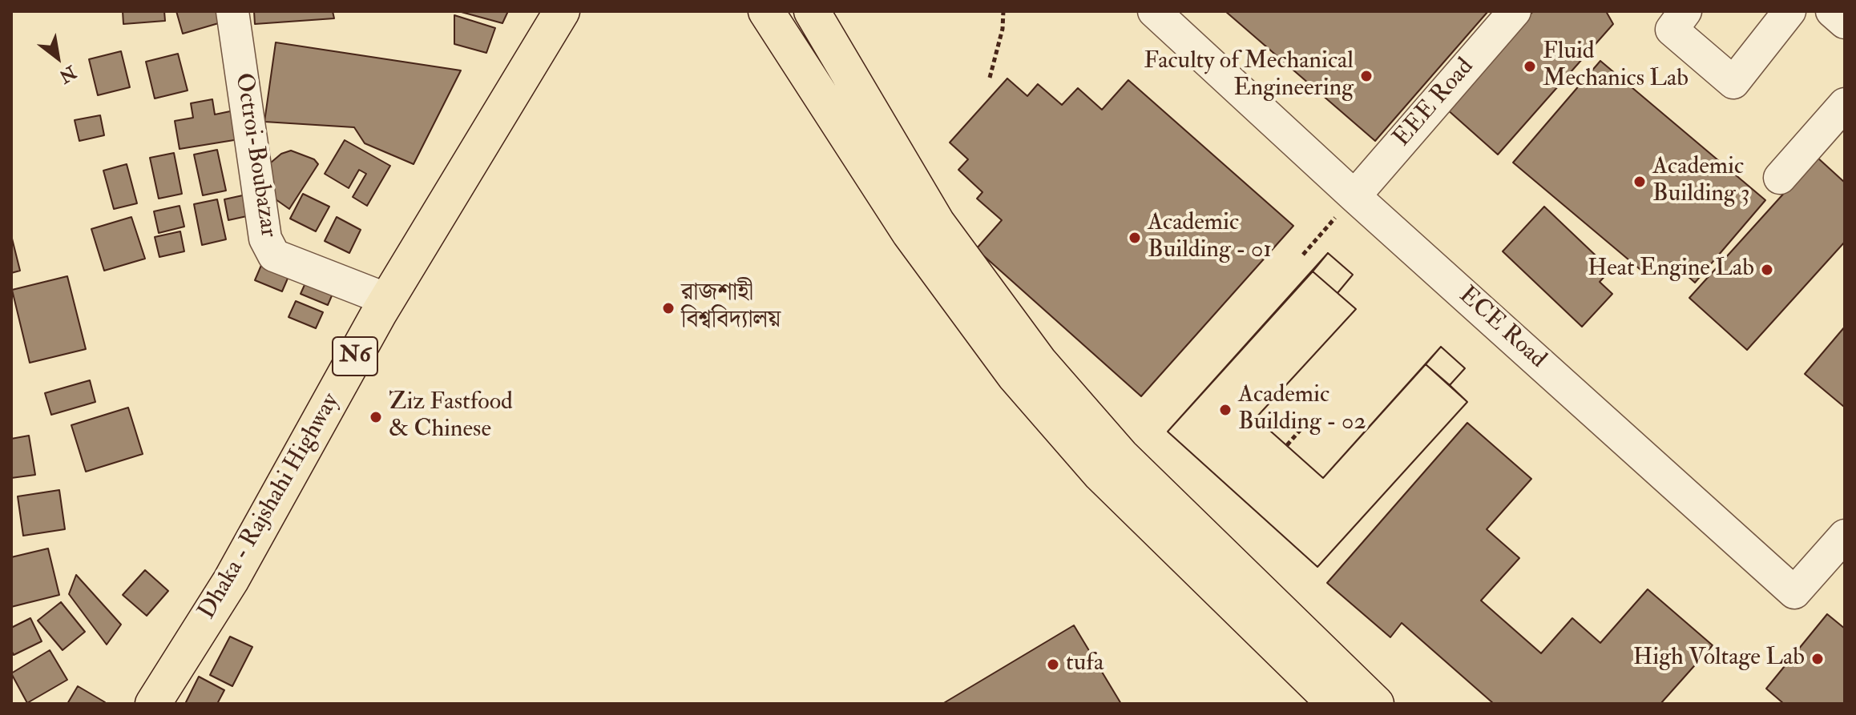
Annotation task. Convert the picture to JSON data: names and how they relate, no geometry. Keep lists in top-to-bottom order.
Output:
{
  "streets": {
    "main road": ["N6", "Dhaka - Rajshahi Highway"],
    "street": ["EEE Road", "Octroi-Boubazar", "ECE Road"]
  },
  "crossings": [
    ["EEE Road", "ECE Road"],
    ["Octroi-Boubazar", "Dhaka - Rajshahi Highway"]
  ],
  "places": [
    "Fluid Mechanics Lab",
    "Faculty of Mechanical Engineering",
    "Academic Building 3",
    "Academic Building - 01",
    "Heat Engine Lab",
    "রাজশাহী বিশ্ববিদ্যালয়",
    "Academic Building - 02",
    "Ziz Fastfood & Chinese",
    "High Voltage Lab",
    "tufa"
  ],
  "north": "bottom right"
}
